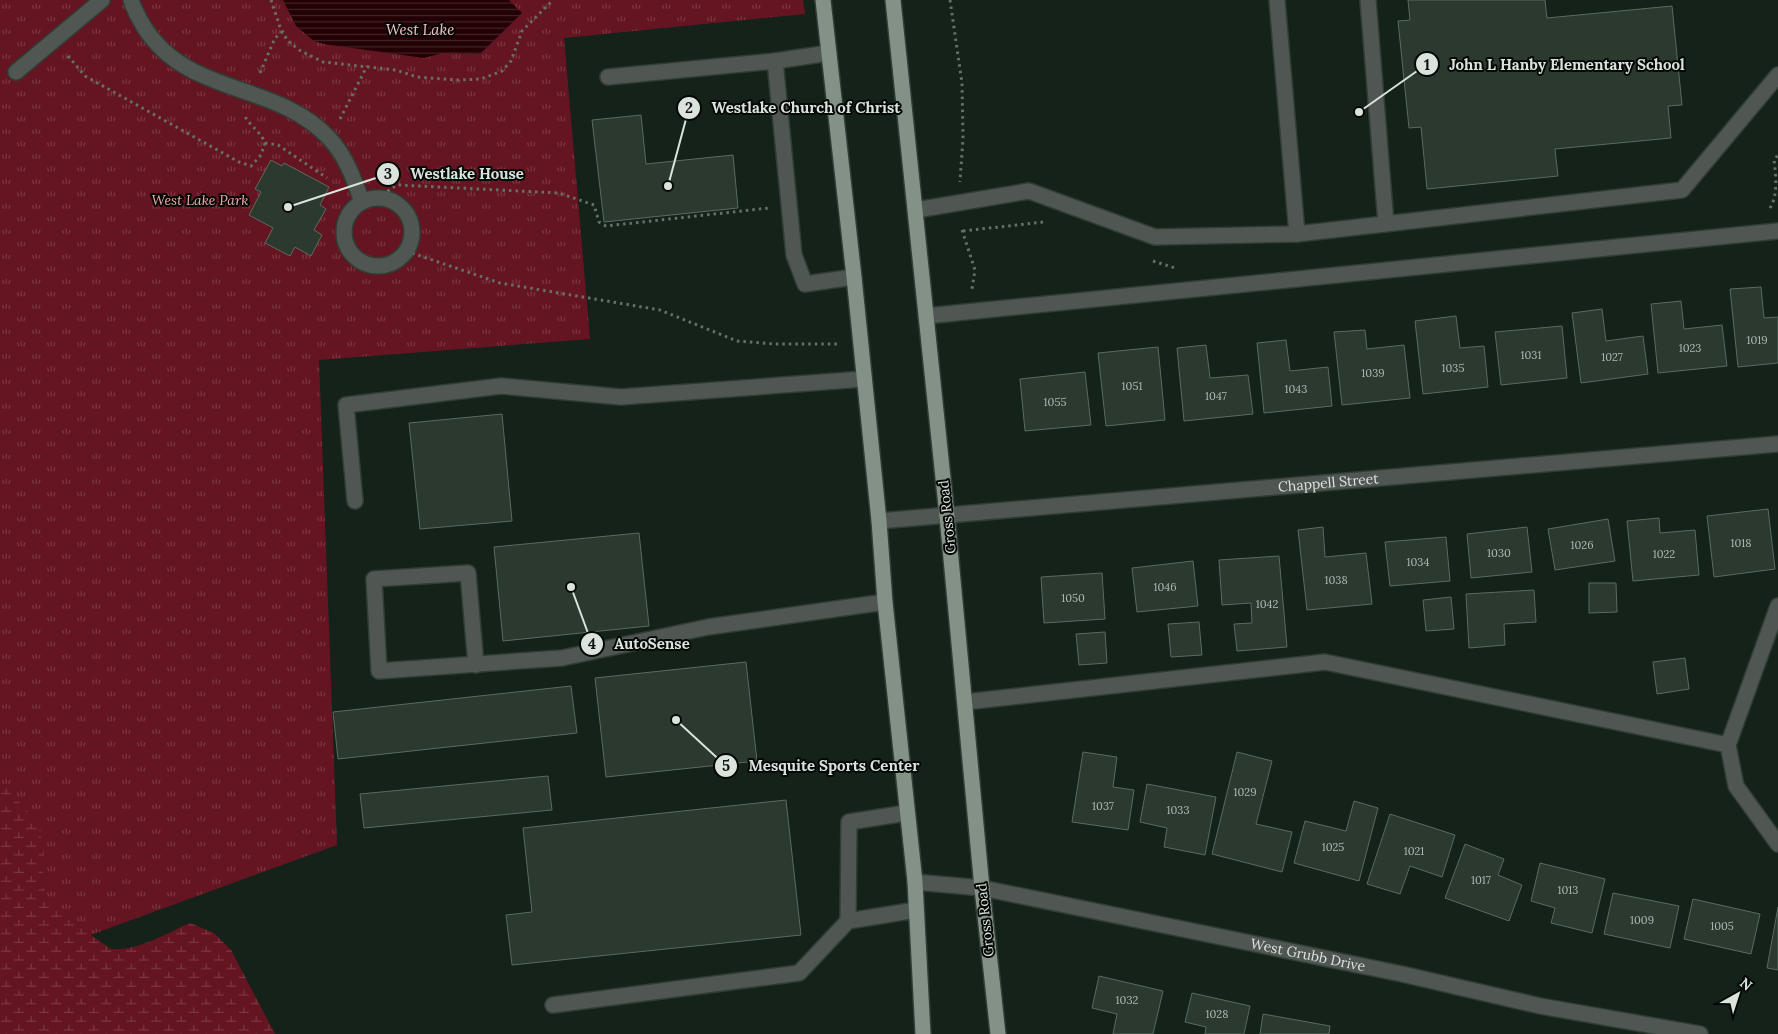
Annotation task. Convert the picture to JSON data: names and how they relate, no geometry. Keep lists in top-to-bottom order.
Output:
{
  "streets": {
    "main road": ["Gross Road"],
    "street": ["Chappell Street", "West Grubb Drive"]
  },
  "crossings": [
    ["Chappell Street", "Gross Road"],
    ["Gross Road", "West Grubb Drive"]
  ],
  "water": ["West Lake"],
  "parks": ["West Lake Park"],
  "places": [
    "John L Hanby Elementary School",
    "Westlake Church of Christ",
    "Westlake House",
    "AutoSense",
    "Mesquite Sports Center"
  ],
  "house_numbers": [
    "1019",
    "1023",
    "1031",
    "1027",
    "1035",
    "1039",
    "1051",
    "1043",
    "1047",
    "1055",
    "1018",
    "1026",
    "1030",
    "1022",
    "1034",
    "1038",
    "1046",
    "1050",
    "1042",
    "1029",
    "1037",
    "1033",
    "1025",
    "1021",
    "1017",
    "1013",
    "1009",
    "1005",
    "1032",
    "1028"
  ],
  "north": "top right"
}
